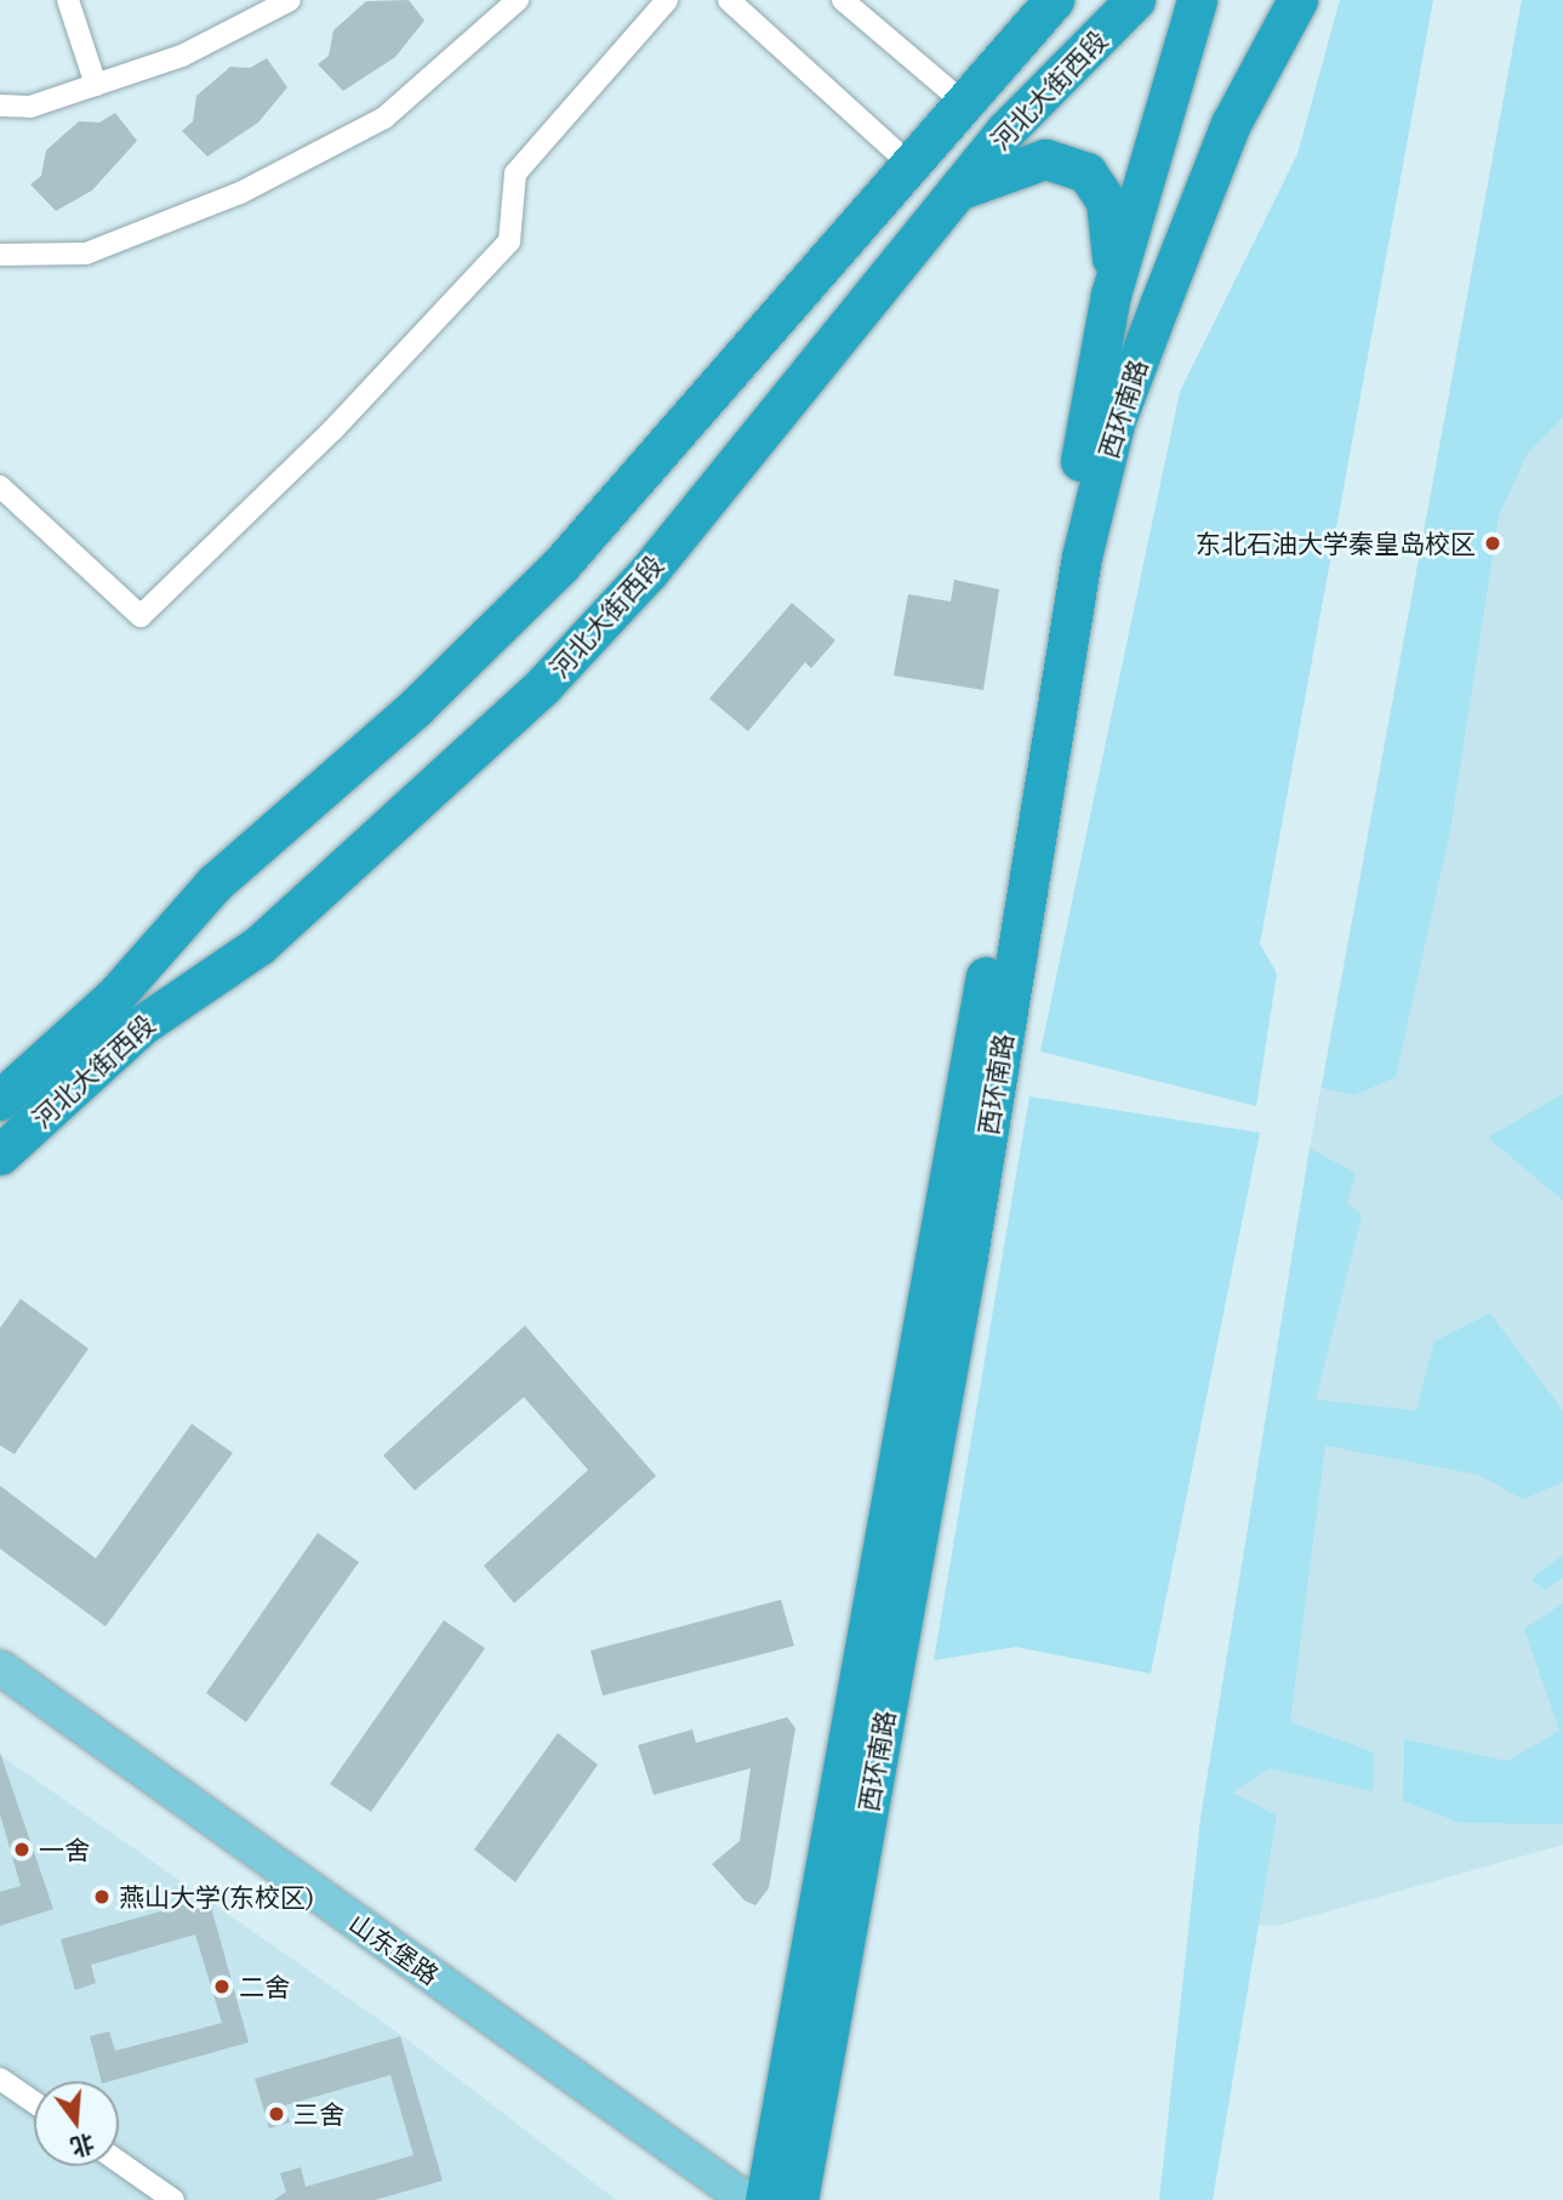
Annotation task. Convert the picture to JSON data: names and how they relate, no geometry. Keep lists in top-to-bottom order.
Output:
{
  "streets": {
    "highway": ["河北大街西段", "西环南路"],
    "main road": ["山东堡路"]
  },
  "places": [
    "东北石油大学秦皇岛校区",
    "一舍",
    "燕山大学(东校区)",
    "二舍",
    "三舍"
  ],
  "north": "bottom"
}
